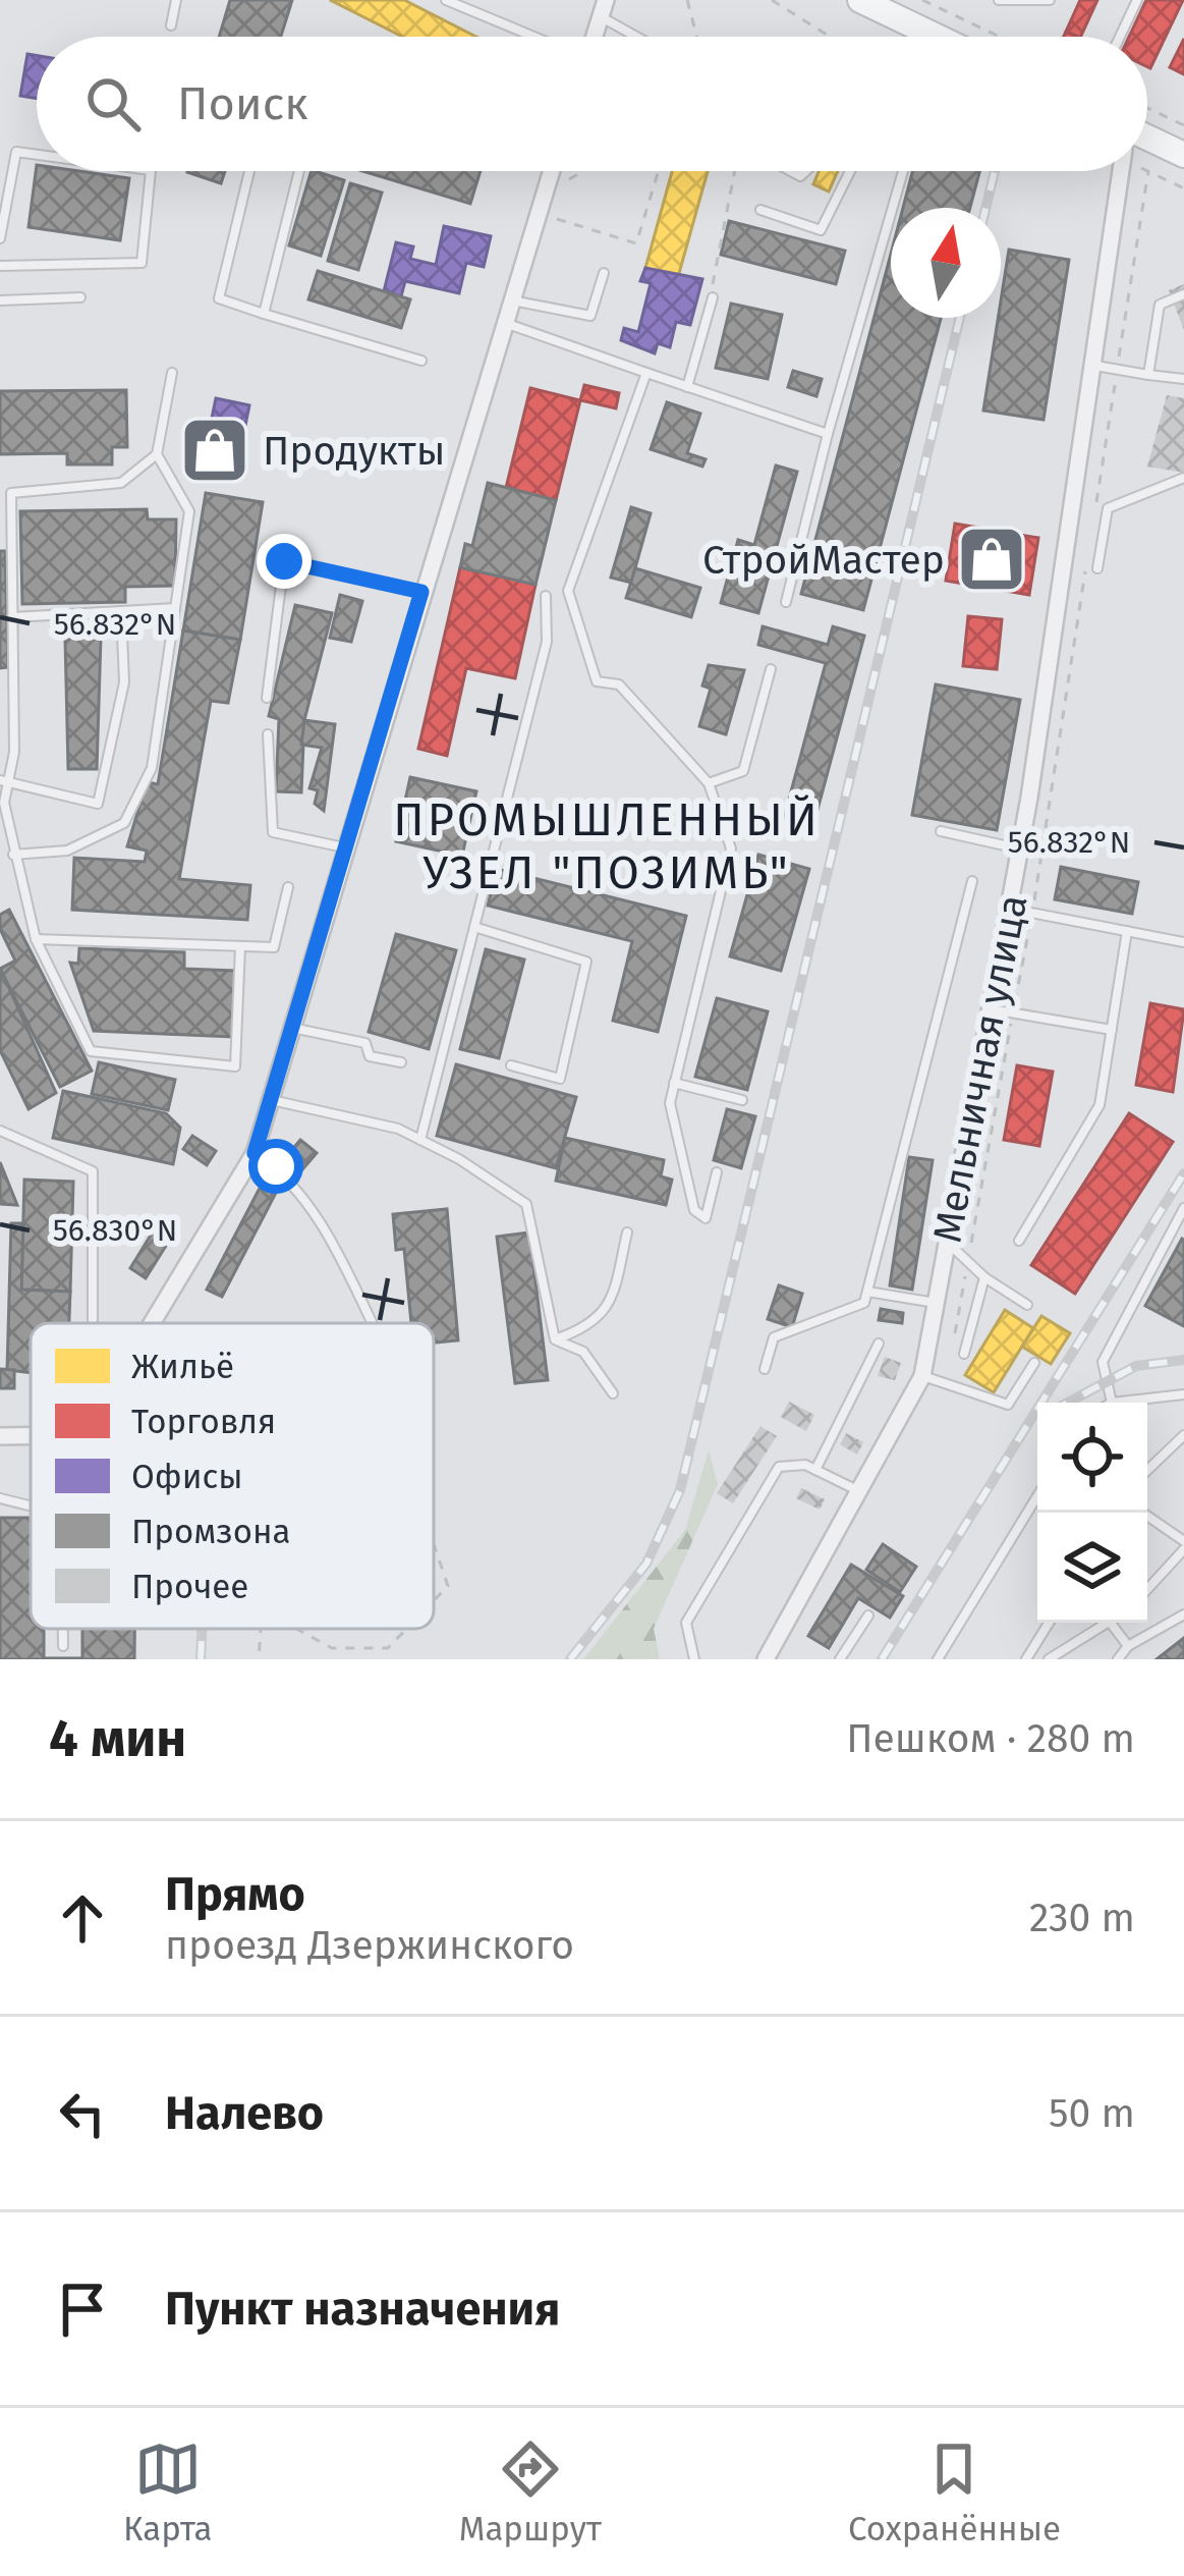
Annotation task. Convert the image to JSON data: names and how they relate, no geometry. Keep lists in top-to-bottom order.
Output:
{
  "streets": {
    "street": ["Мельничная улица"]
  },
  "districts": ["ПРОМЫШЛЕННЫЙ УЗЕЛ \"ПОЗИМЬ\""],
  "places": {
    "shop": ["Продукты", "СтройМастер"]
  },
  "legend": [
    "Жильё",
    "Торговля",
    "Офисы",
    "Промзона",
    "Прочее"
  ],
  "north": "top",
  "page": {
    "search": "Поиск",
    "heading": ["4 мин", "Пешком · 280 m"],
    "list": [
      ["Прямо", "проезд Дзержинского", "230 m"],
      ["Налево", "50 m"],
      "Пункт назначения"
    ],
    "nav": ["Карта", "Маршрут", "Сохранённые"]
  },
  "coordinates": ["56.832°N", "56.830°N"]
}
